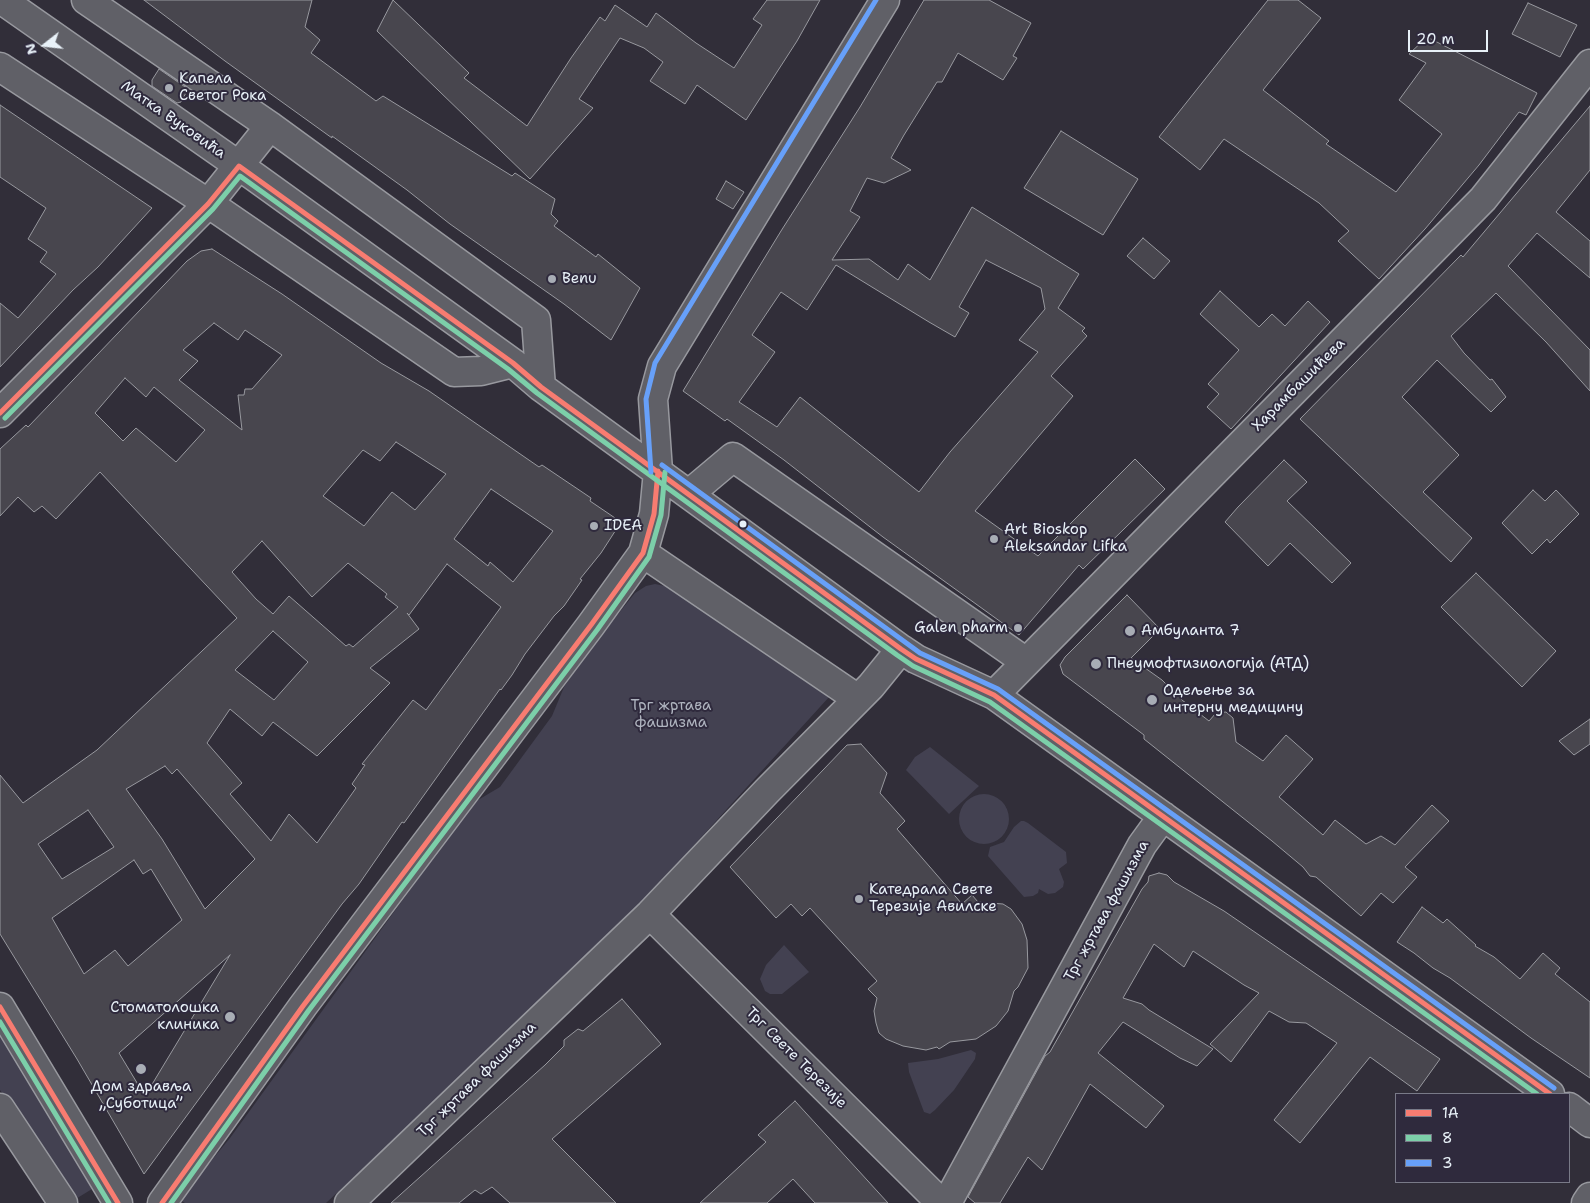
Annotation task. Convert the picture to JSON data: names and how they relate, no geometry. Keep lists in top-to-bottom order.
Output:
{
  "streets": {
    "street": [
      "Матка Вуковића",
      "Харамбашићева",
      "Трг жртава фашизма",
      "Трг Свете Терезије"
    ]
  },
  "crossings": [
    ["Трг жртава фашизма", "Трг Свете Терезије"]
  ],
  "parks": ["Трг жртава фашизма"],
  "places": [
    "Капела Светог Рока",
    "Benu",
    "IDEA",
    "Art Bioskop Aleksandar Lifka",
    "Galen pharm",
    "Амбуланта 7",
    "Пнеумофтизиологија (АТД)",
    "Одељење за интерну медицину",
    "Катедрала Свете Терезије Авилске",
    "Стоматолошка клиника",
    "Дом здравља „Суботица”"
  ],
  "lines": ["transit line 3", "transit line 1A", "transit line 8"],
  "legend": ["1A", "8", "3"],
  "scale_bar": "20 m",
  "north": "left"
}
